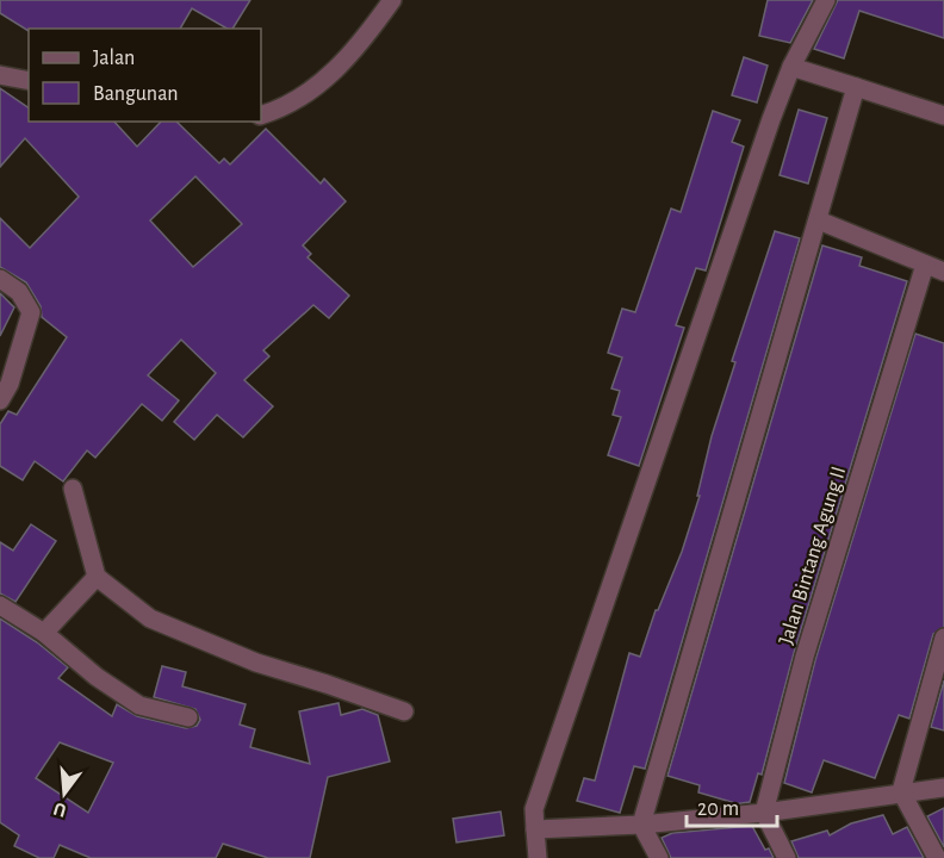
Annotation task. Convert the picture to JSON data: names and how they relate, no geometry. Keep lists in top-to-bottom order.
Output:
{
  "streets": {
    "street": ["Jalan Bintang Agung II"]
  },
  "legend": ["Jalan", "Bangunan"],
  "scale_bar": "20 m",
  "north": "bottom"
}
